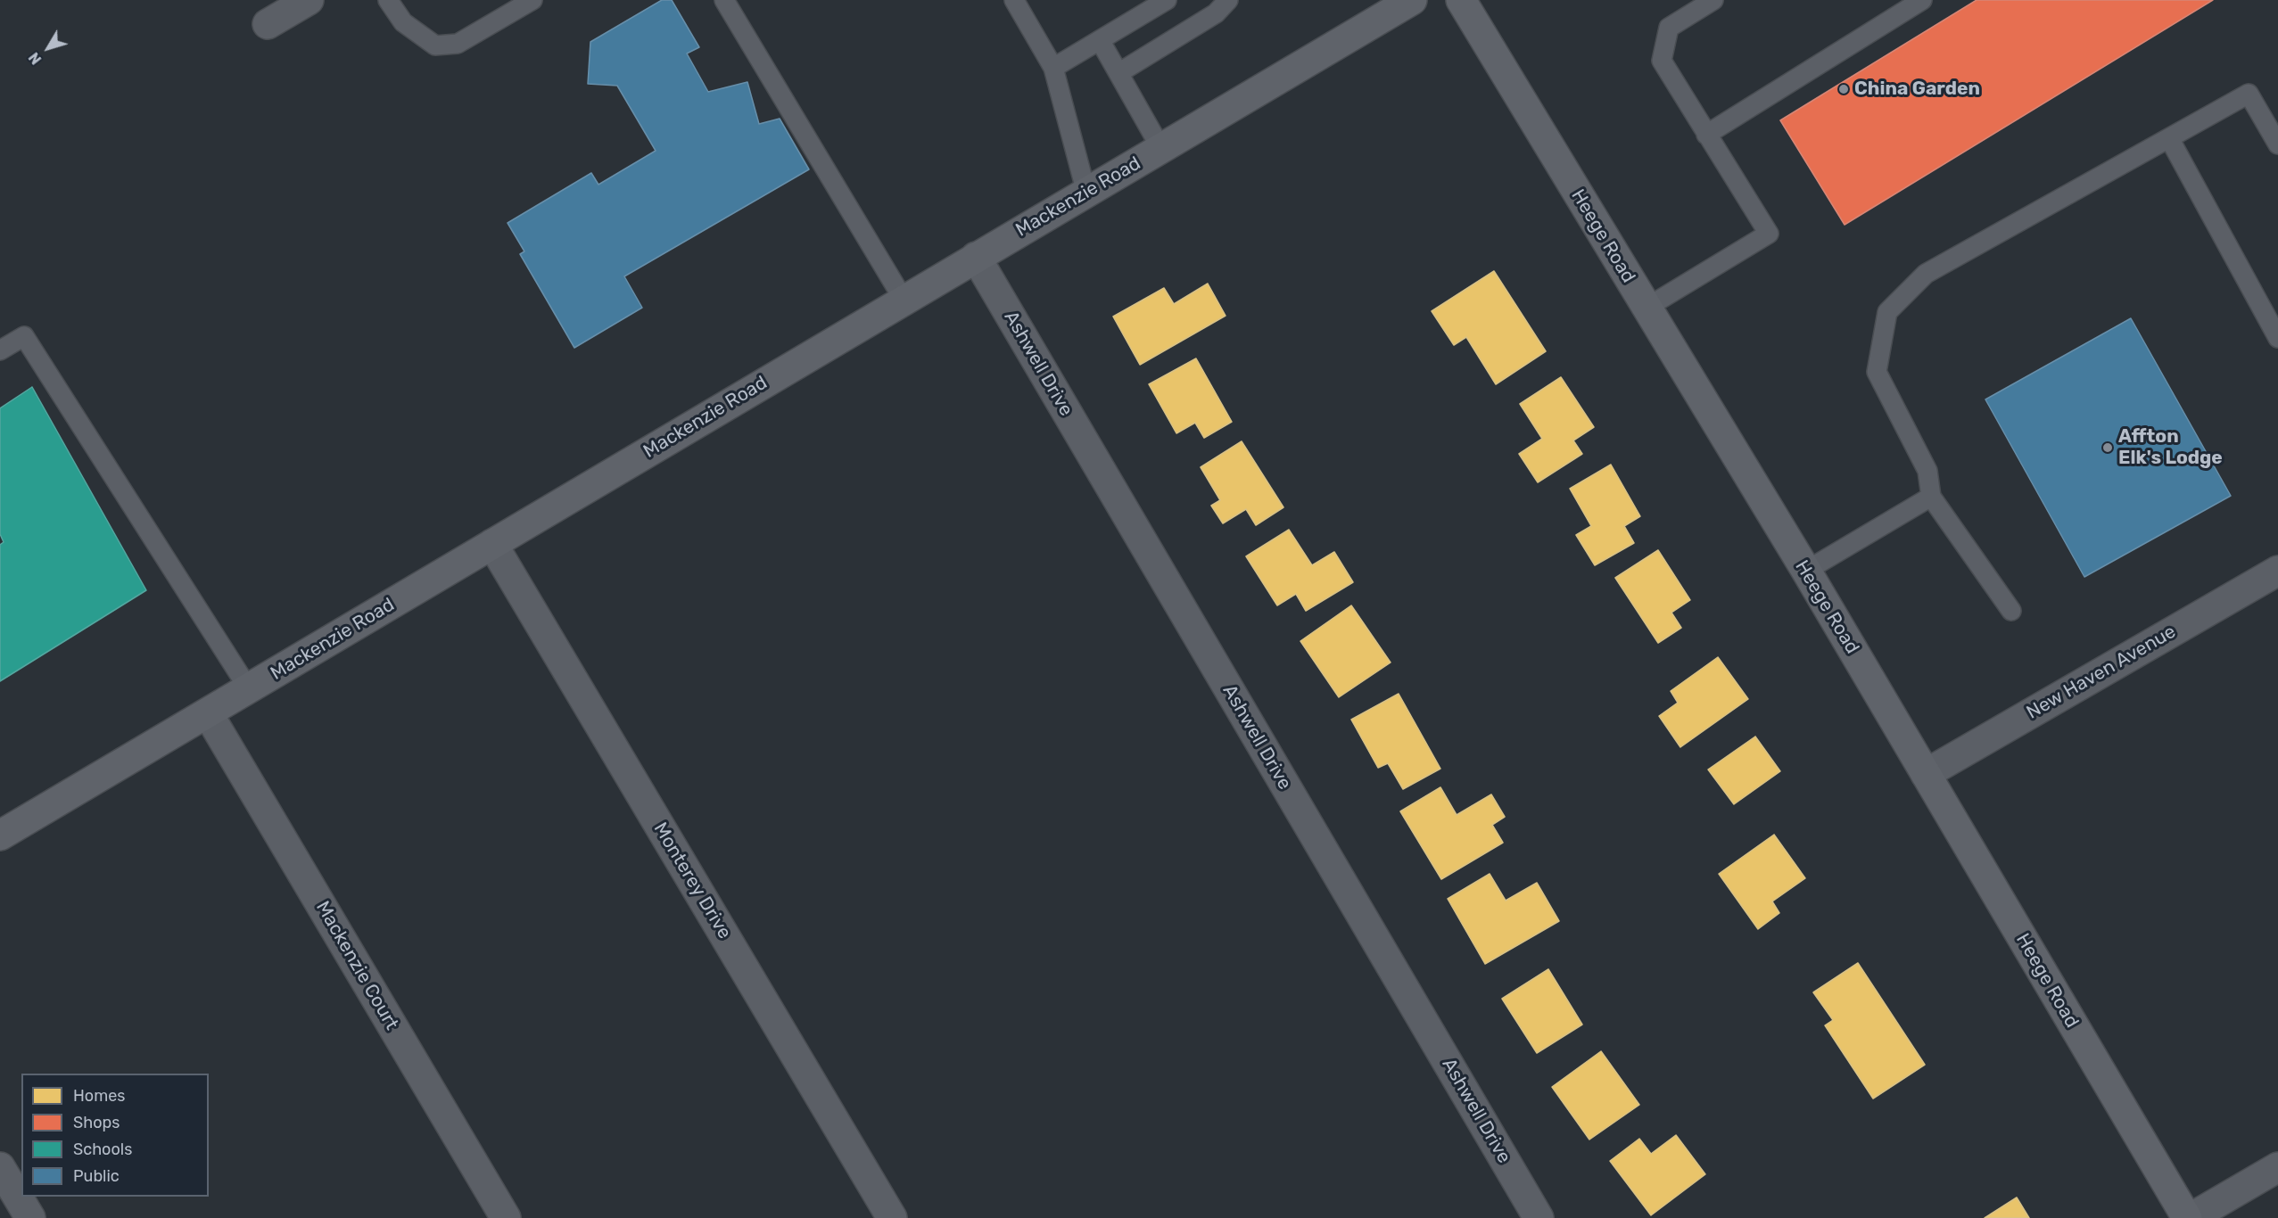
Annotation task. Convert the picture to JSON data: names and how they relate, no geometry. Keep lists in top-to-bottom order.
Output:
{
  "streets": {
    "main road": ["Mackenzie Road", "Heege Road"],
    "street": [
      "Ashwell Drive",
      "New Haven Avenue",
      "Monterey Drive",
      "Mackenzie Court"
    ]
  },
  "crossings": [
    ["Mackenzie Road", "Ashwell Drive"],
    ["Mackenzie Road", "Monterey Drive"],
    ["Mackenzie Road", "Mackenzie Court"],
    ["Heege Road", "New Haven Avenue"]
  ],
  "places": ["China Garden", "Affton Elk's Lodge"],
  "legend": [
    "Homes",
    "Shops",
    "Schools",
    "Public"
  ],
  "north": "bottom left"
}
